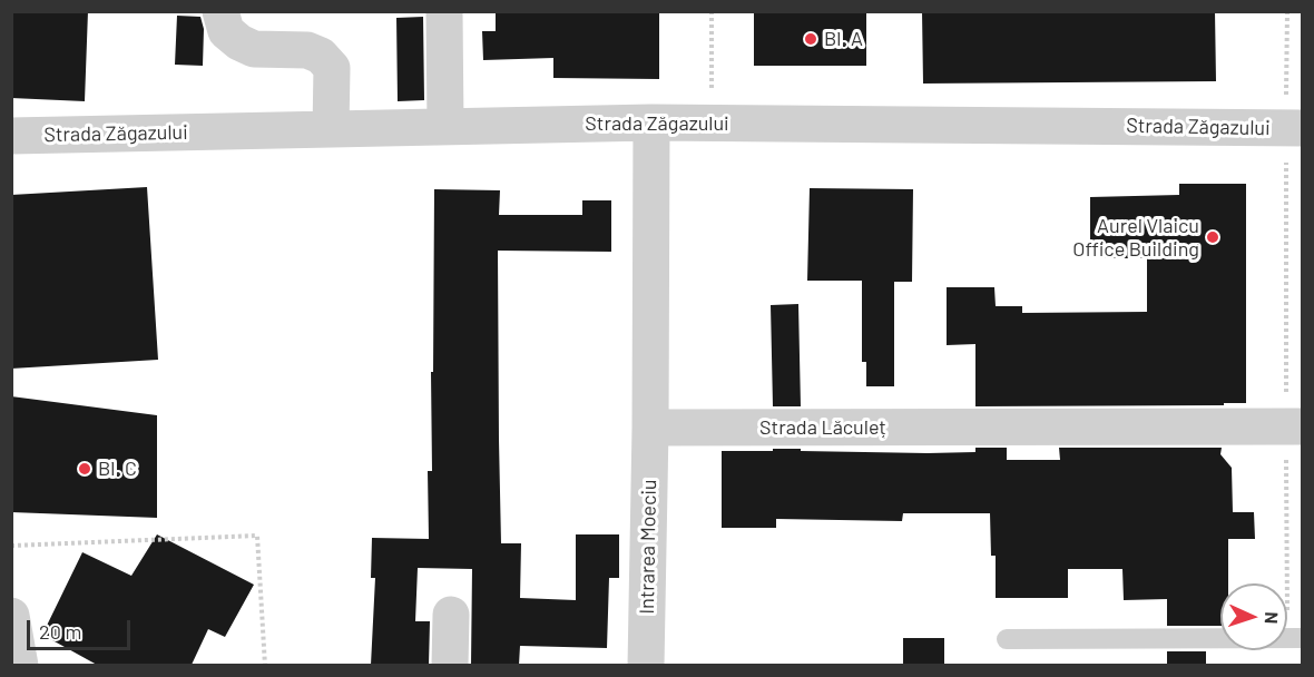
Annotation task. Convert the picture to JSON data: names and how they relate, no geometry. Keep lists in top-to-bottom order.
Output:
{
  "streets": {
    "street": ["Strada Zăgazului", "Strada Lăculeț", "Intrarea Moeciu"]
  },
  "crossings": [
    ["Strada Lăculeț", "Intrarea Moeciu"]
  ],
  "places": ["Bl. A", "Aurel Vlaicu Office Building", "Bl. C"],
  "scale_bar": "20 m",
  "north": "right"
}
